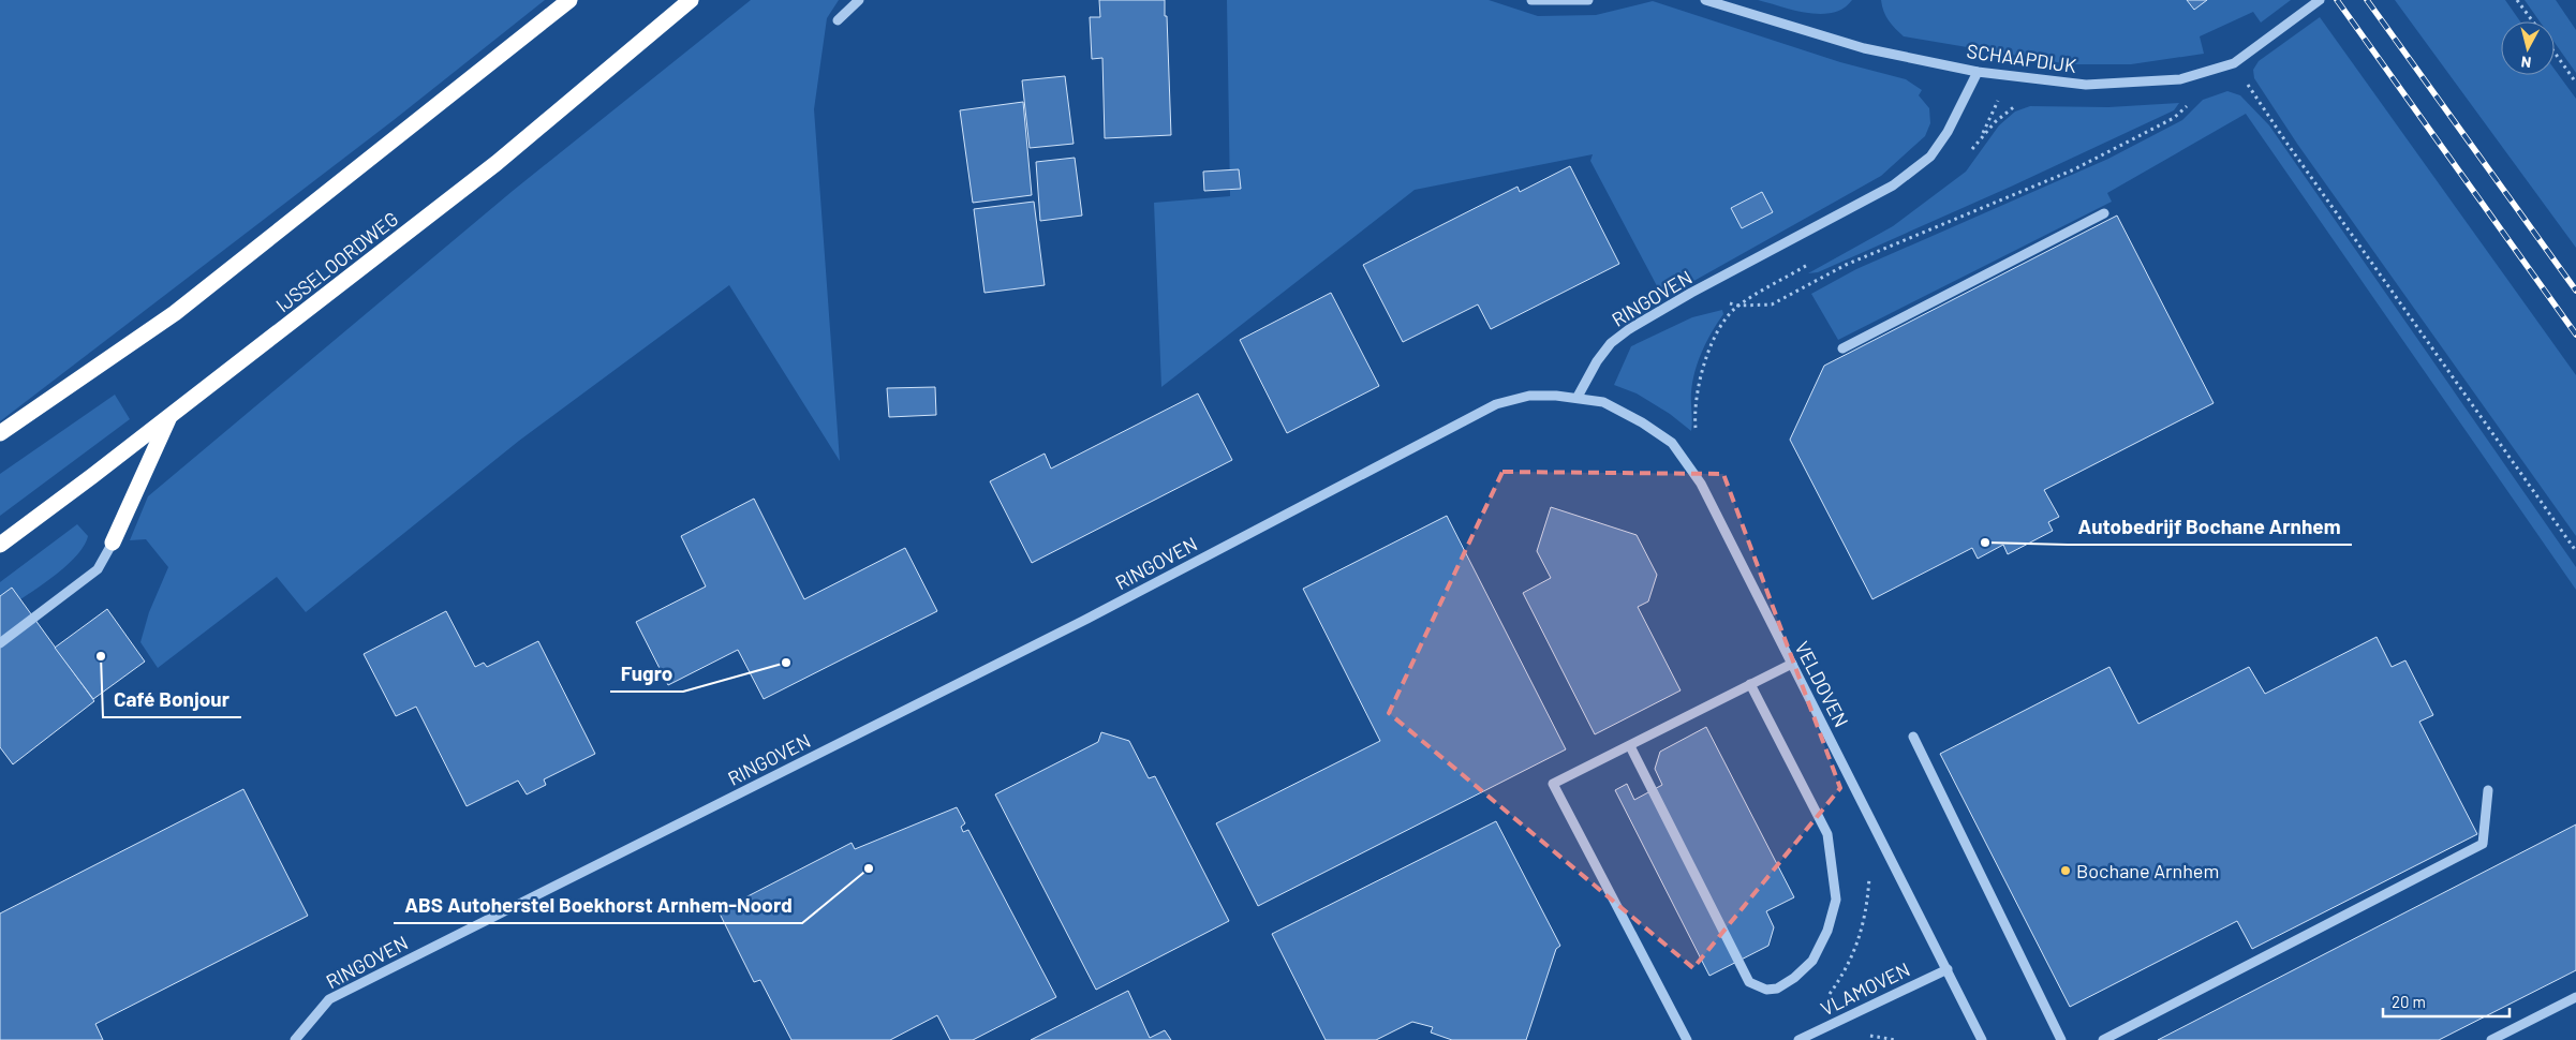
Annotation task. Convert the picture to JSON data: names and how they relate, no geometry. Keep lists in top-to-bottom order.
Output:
{
  "streets": {
    "highway": ["IJSSELOORDWEG"],
    "street": [
      "SCHAAPDIJK",
      "RINGOVEN",
      "VELDOVEN",
      "VLAMOVEN"
    ]
  },
  "crossings": [
    ["SCHAAPDIJK", "RINGOVEN"],
    ["RINGOVEN", "VELDOVEN"],
    ["VELDOVEN", "VLAMOVEN"]
  ],
  "places": [
    "Autobedrijf Bochane Arnhem",
    "Café Bonjour",
    "Fugro",
    "ABS Autoherstel Boekhorst Arnhem-Noord",
    "Bochane Arnhem"
  ],
  "scale_bar": "20 m",
  "north": "bottom"
}
